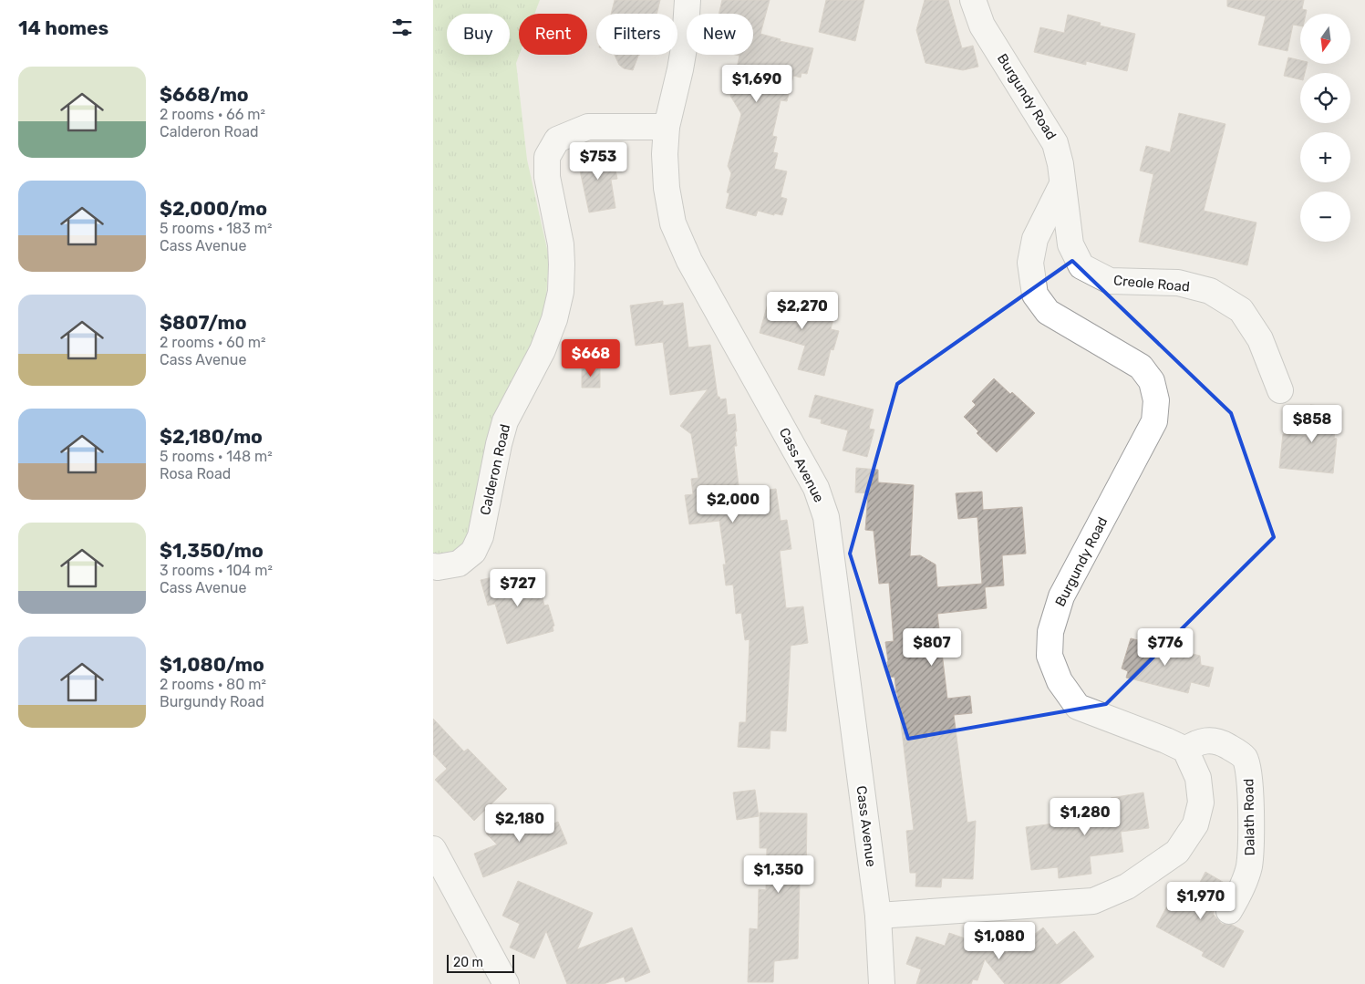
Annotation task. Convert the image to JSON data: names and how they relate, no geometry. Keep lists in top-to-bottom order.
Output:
{
  "streets": {
    "street": [
      "Burgundy Road",
      "Creole Road",
      "Cass Avenue",
      "Calderon Road",
      "Dalath Road"
    ]
  },
  "crossings": [
    ["Burgundy Road", "Creole Road"],
    ["Burgundy Road", "Dalath Road"],
    ["Cass Avenue", "Calderon Road"]
  ],
  "scale_bar": "20 m",
  "north": "bottom",
  "page": {
    "heading": "14 homes",
    "map_buttons": ["+", "−"],
    "chip": [
      "Buy",
      "Rent",
      "Filters",
      "New"
    ],
    "list": [
      {
        "name": "$668/mo",
        "note": "2 rooms · 66 m² · Calderon Road"
      },
      {
        "name": "$2,000/mo",
        "note": "5 rooms · 183 m² · Cass Avenue"
      },
      {
        "name": "$807/mo",
        "note": "2 rooms · 60 m² · Cass Avenue"
      },
      {
        "name": "$2,180/mo",
        "note": "5 rooms · 148 m² · Rosa Road"
      },
      {
        "name": "$1,350/mo",
        "note": "3 rooms · 104 m² · Cass Avenue"
      },
      {
        "name": "$1,080/mo",
        "note": "2 rooms · 80 m² · Burgundy Road"
      }
    ],
    "price": [
      "$1,690",
      "$753",
      "$2,270",
      "$668",
      "$858",
      "$2,000",
      "$727",
      "$807",
      "$776",
      "$1,280",
      "$2,180",
      "$1,350",
      "$1,970",
      "$1,080"
    ],
    "scale": "20 m"
  }
}
